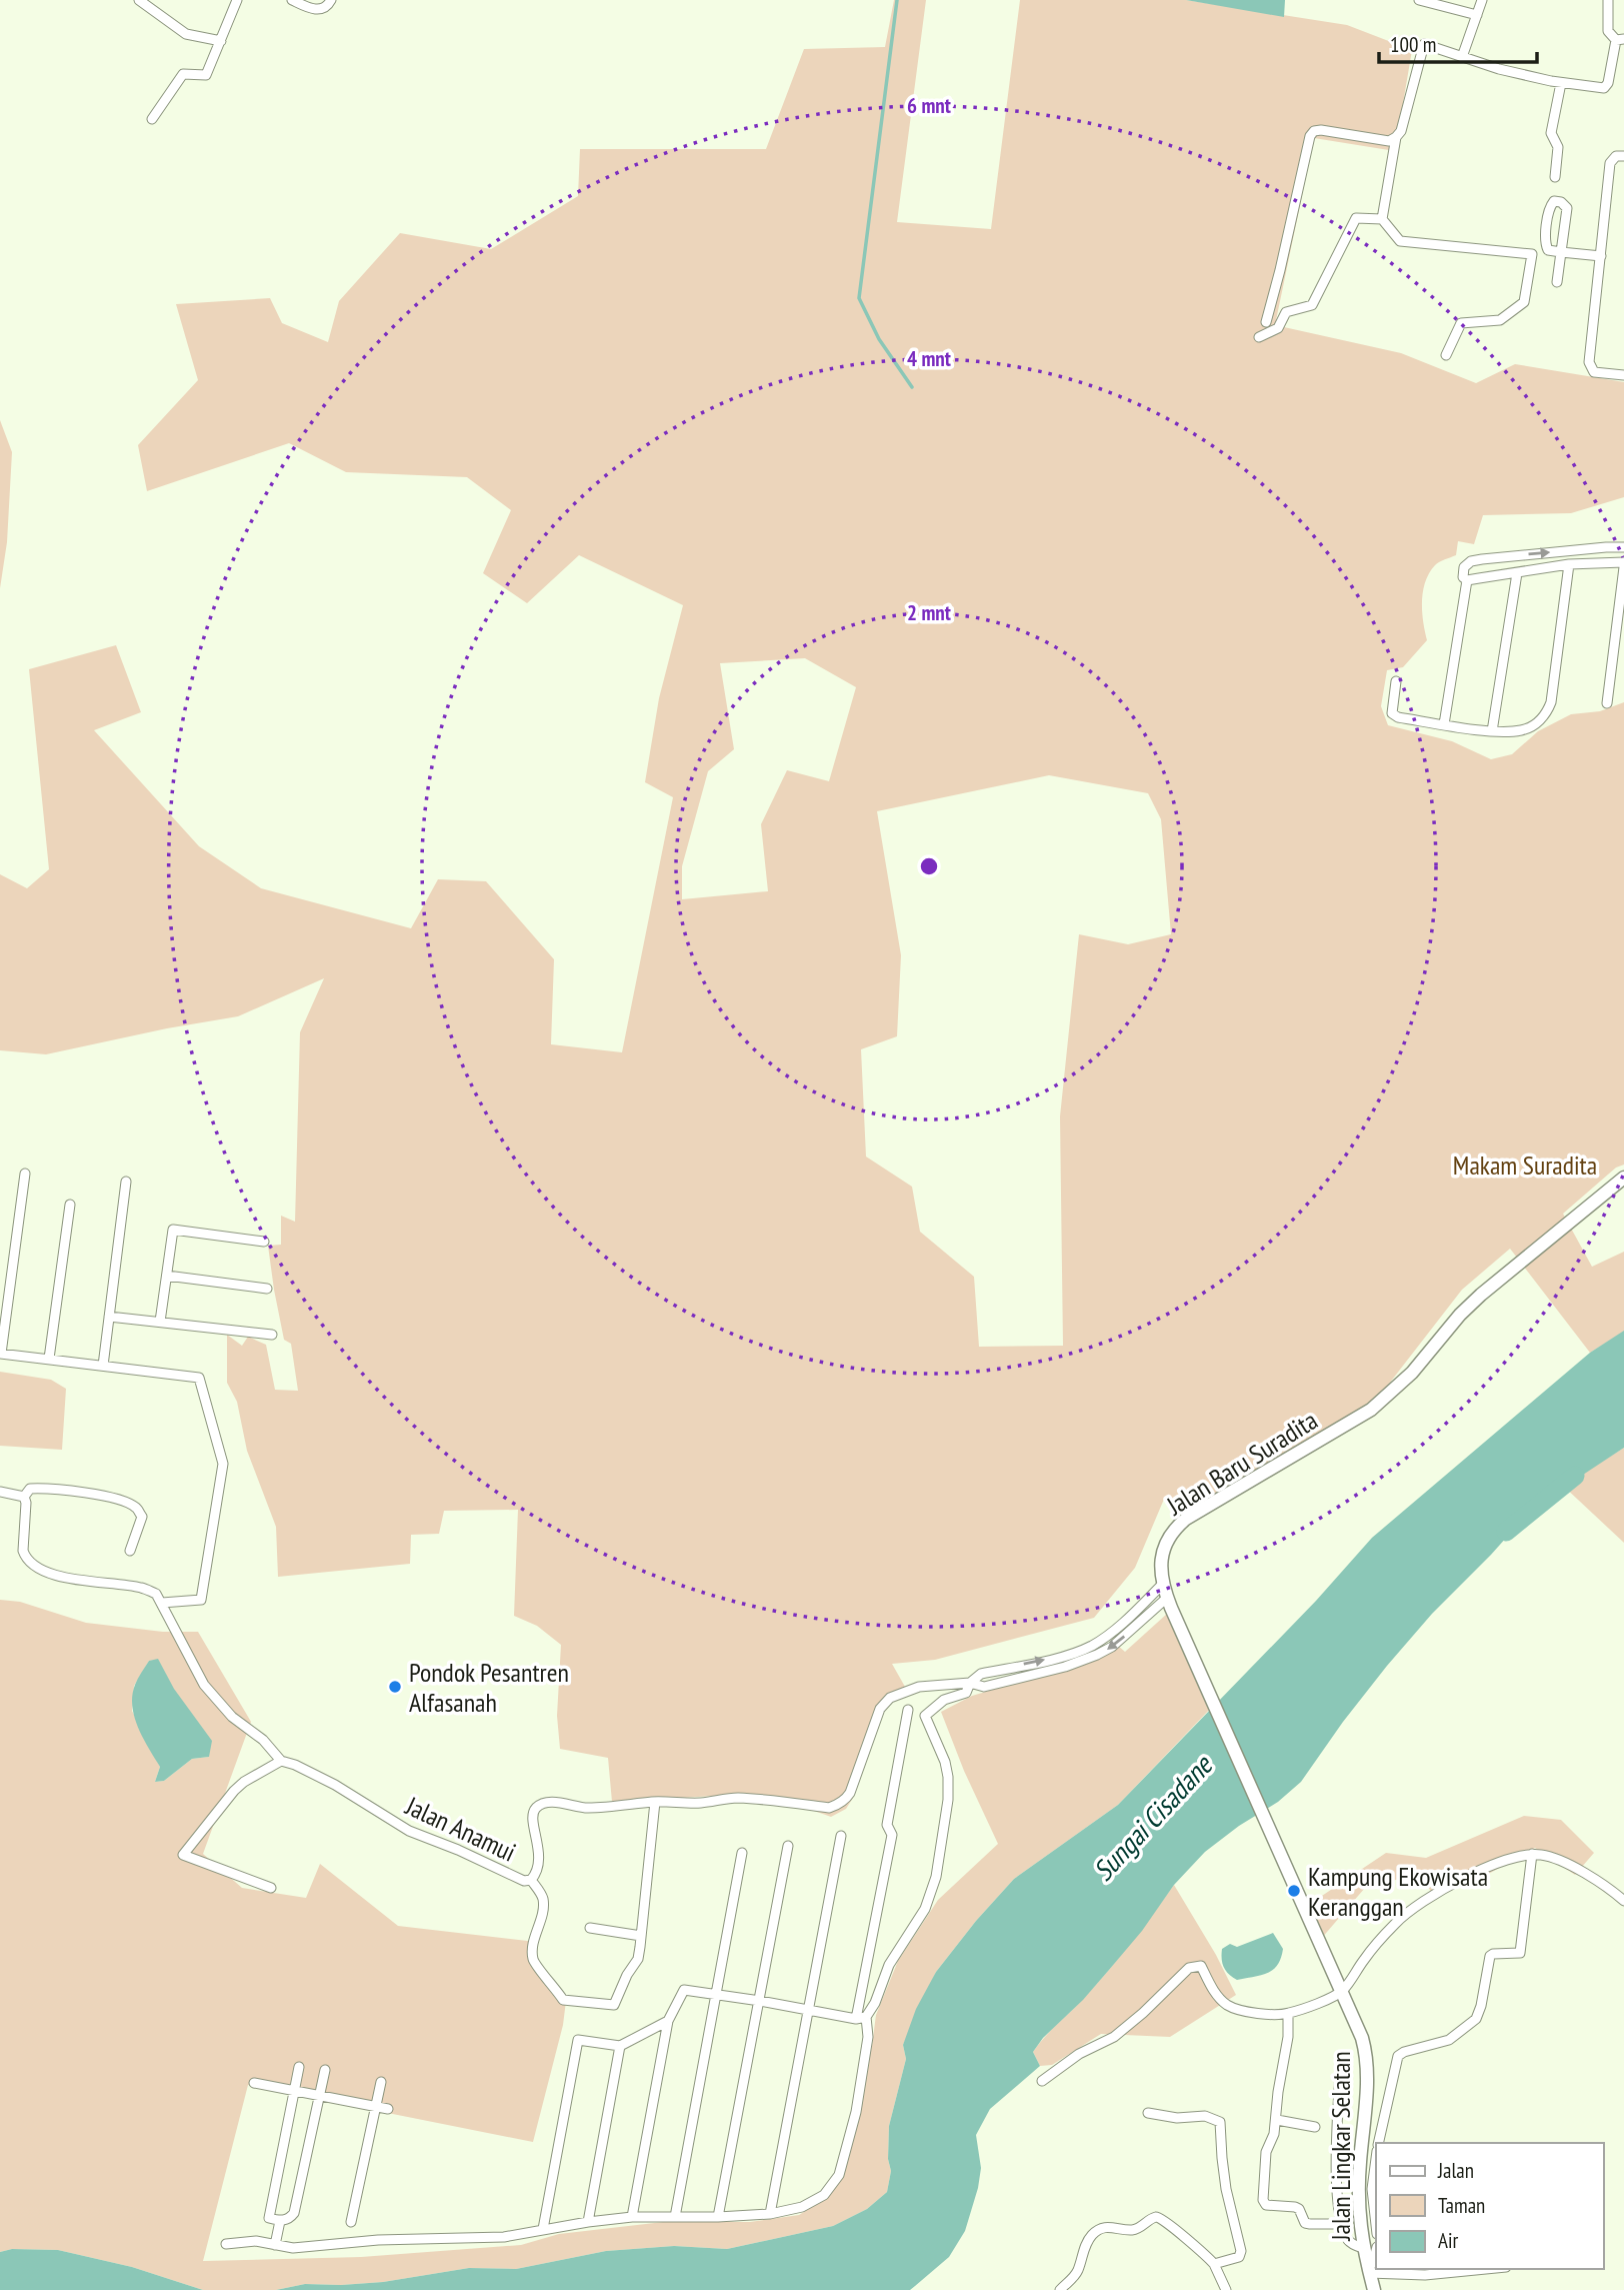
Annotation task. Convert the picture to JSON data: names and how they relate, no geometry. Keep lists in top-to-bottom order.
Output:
{
  "streets": {
    "main road": ["Jalan Baru Suradita", "Jalan Lingkar Selatan"],
    "street": ["Jalan Anamui"]
  },
  "crossings": [
    ["Jalan Baru Suradita", "Jalan Anamui"],
    ["Jalan Baru Suradita", "Jalan Lingkar Selatan"]
  ],
  "water": ["Sungai Cisadane"],
  "parks": ["Makam Suradita"],
  "places": ["Pondok Pesantren Alfasanah", "Kampung Ekowisata Keranggan"],
  "legend": ["Jalan", "Taman", "Air"],
  "scale_bar": "100 m",
  "rings": ["6 mnt", "4 mnt", "2 mnt"]
}
